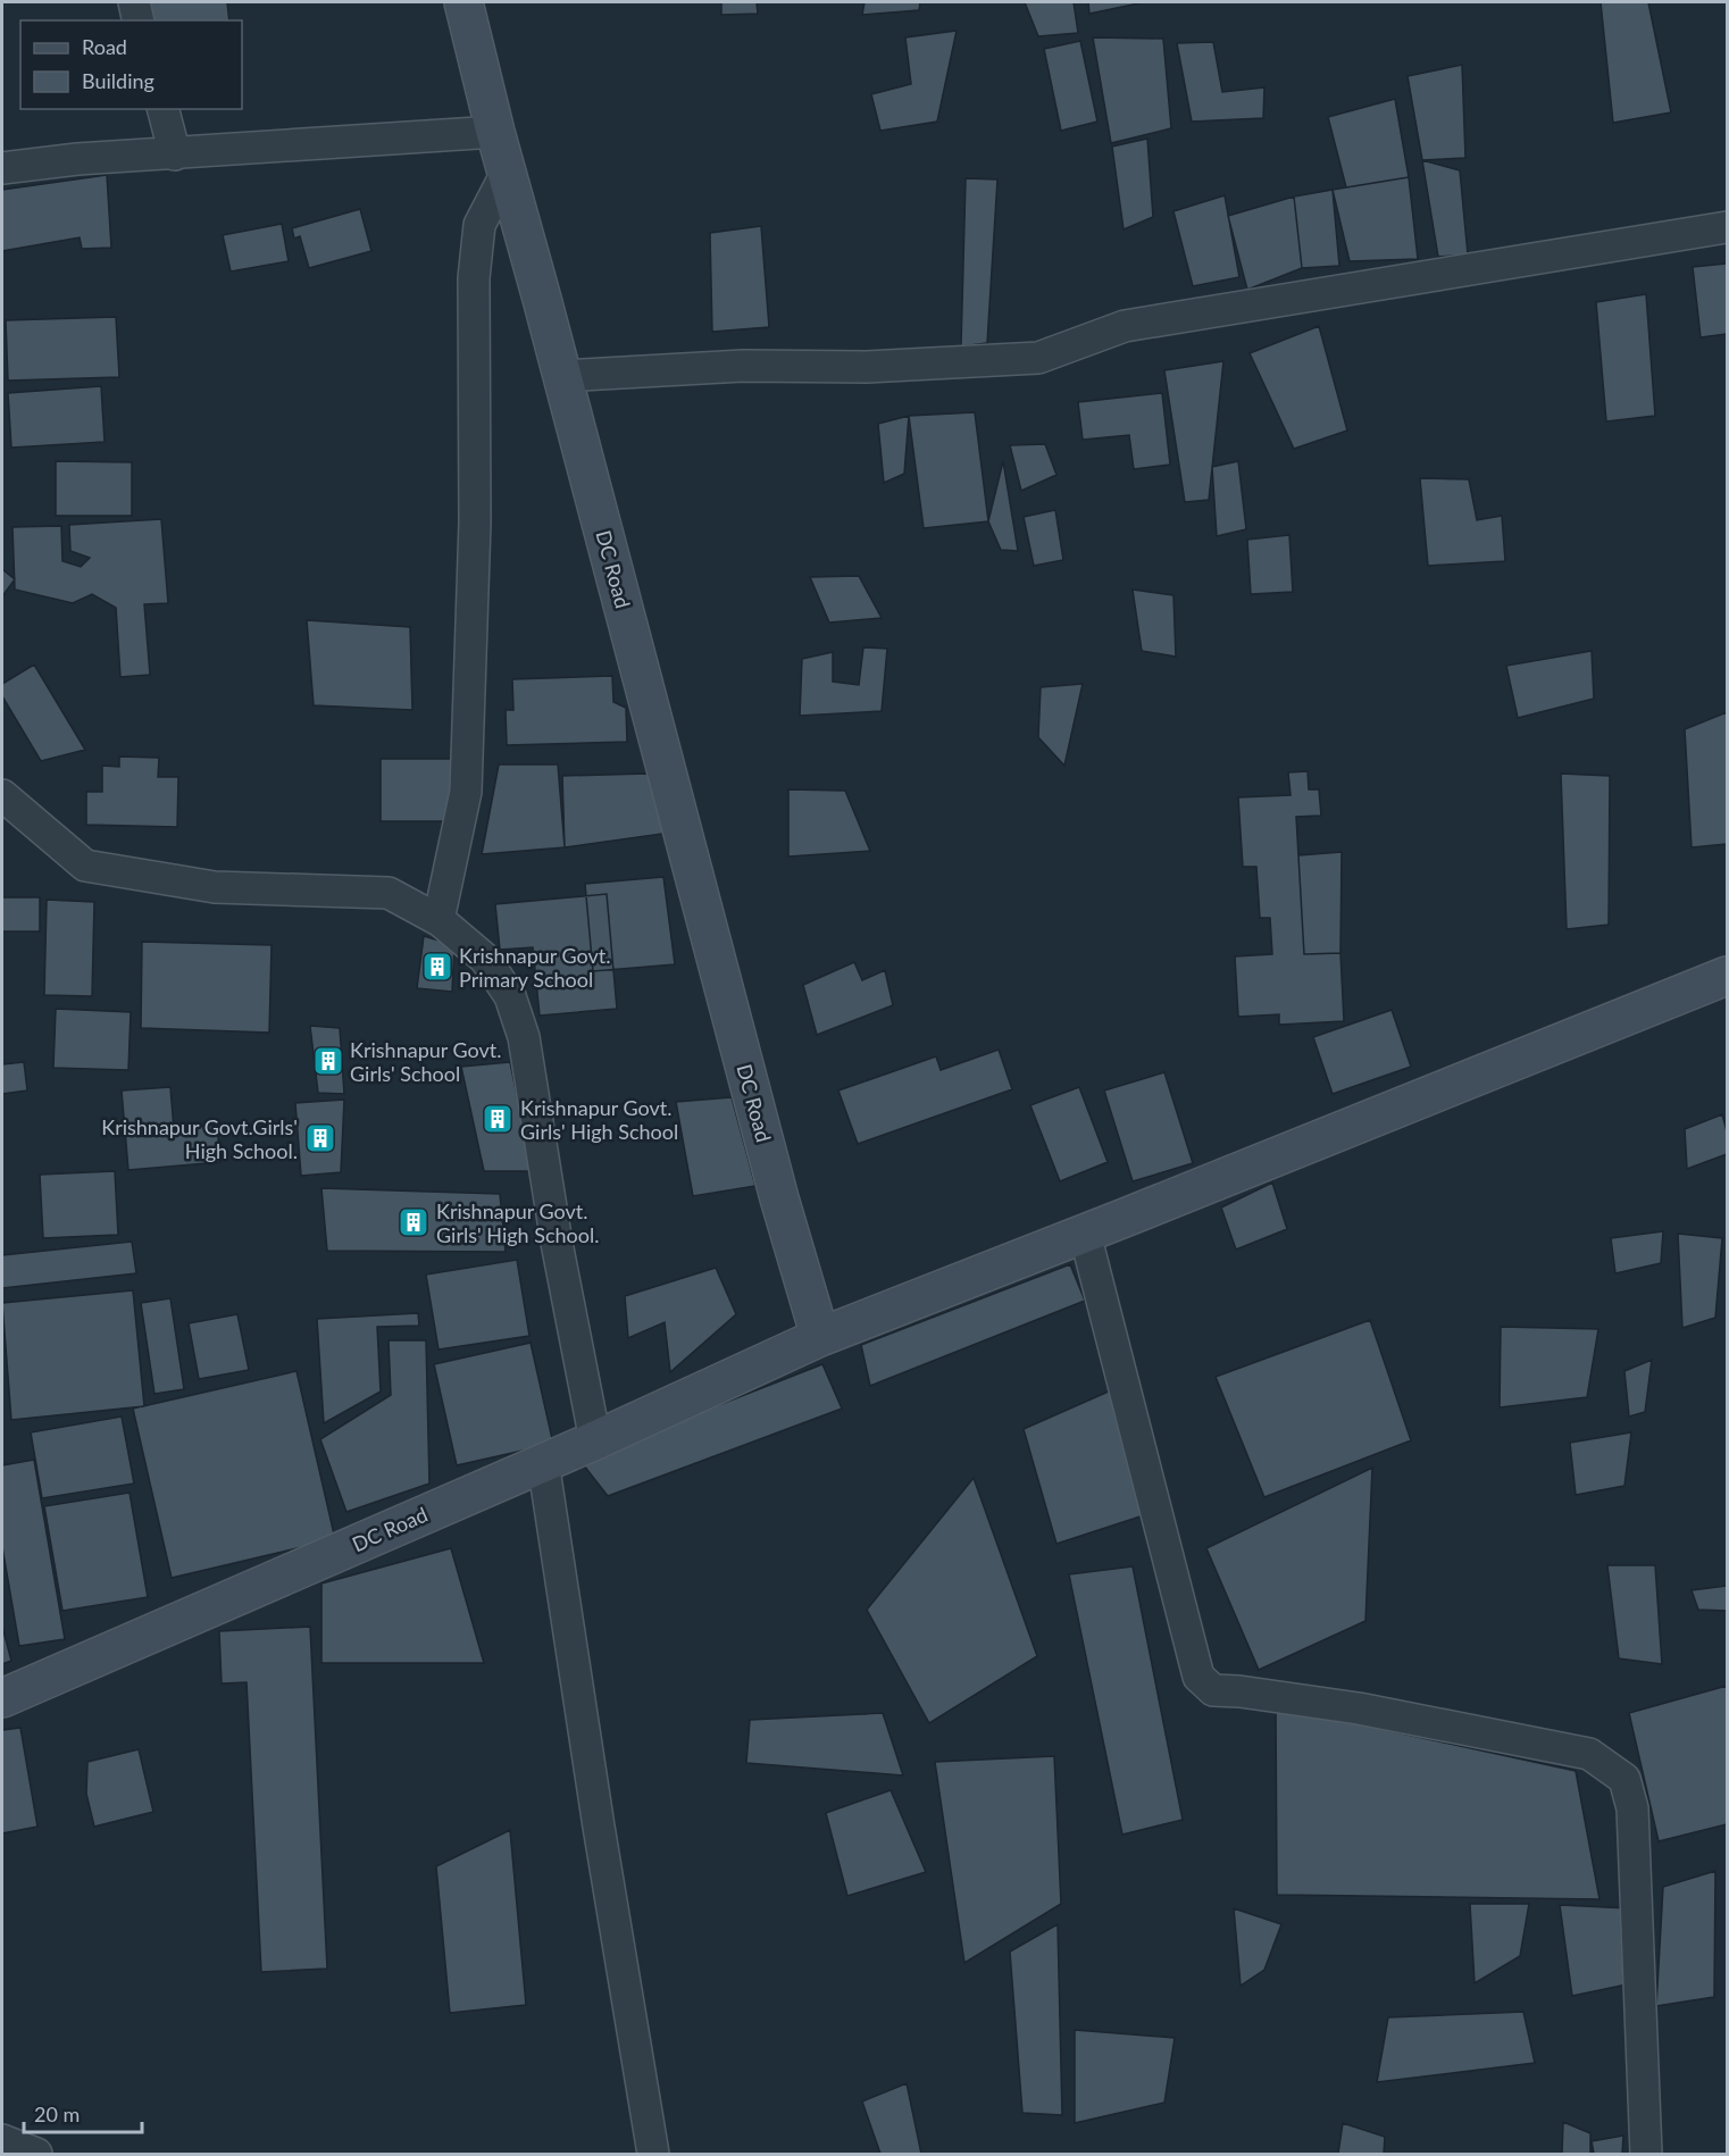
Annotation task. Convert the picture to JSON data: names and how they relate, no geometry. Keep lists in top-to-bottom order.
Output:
{
  "streets": {
    "street": ["DC Road"]
  },
  "places": {
    "building": [
      "Krishnapur Govt. Primary School",
      "Krishnapur Govt. Girls' School",
      "Krishnapur Govt. Girls' High School",
      "Krishnapur Govt.Girls' High School.",
      "Krishnapur Govt. Girls' High School."
    ]
  },
  "legend": ["Road", "Building"],
  "scale_bar": "20 m"
}
